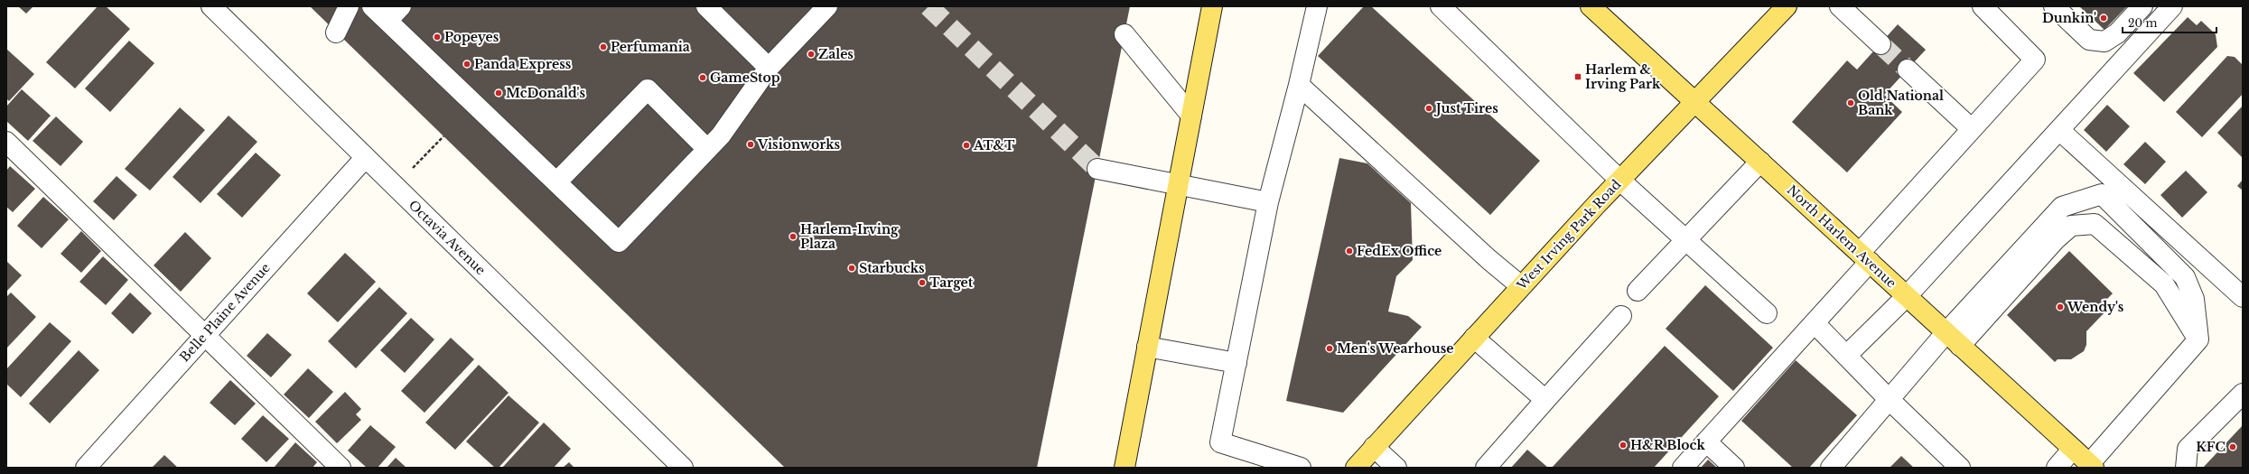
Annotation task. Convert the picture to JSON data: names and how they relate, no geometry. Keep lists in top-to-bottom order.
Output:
{
  "streets": {
    "main road": ["West Irving Park Road", "North Harlem Avenue"],
    "street": ["Octavia Avenue", "Belle Plaine Avenue"]
  },
  "crossings": [
    ["West Irving Park Road", "North Harlem Avenue"],
    ["Octavia Avenue", "Belle Plaine Avenue"]
  ],
  "places": {
    "other": [
      "Dunkin'",
      "Popeyes",
      "Perfumania",
      "Zales",
      "Panda Express",
      "GameStop",
      "McDonald's",
      "Old National Bank",
      "Just Tires",
      "Visionworks",
      "AT&T",
      "Harlem-Irving Plaza",
      "FedEx Office",
      "Starbucks",
      "Target",
      "Wendy's",
      "Men's Wearhouse",
      "H&R Block",
      "KFC"
    ],
    "transit": ["Harlem & Irving Park"]
  },
  "scale_bar": "20 m"
}
